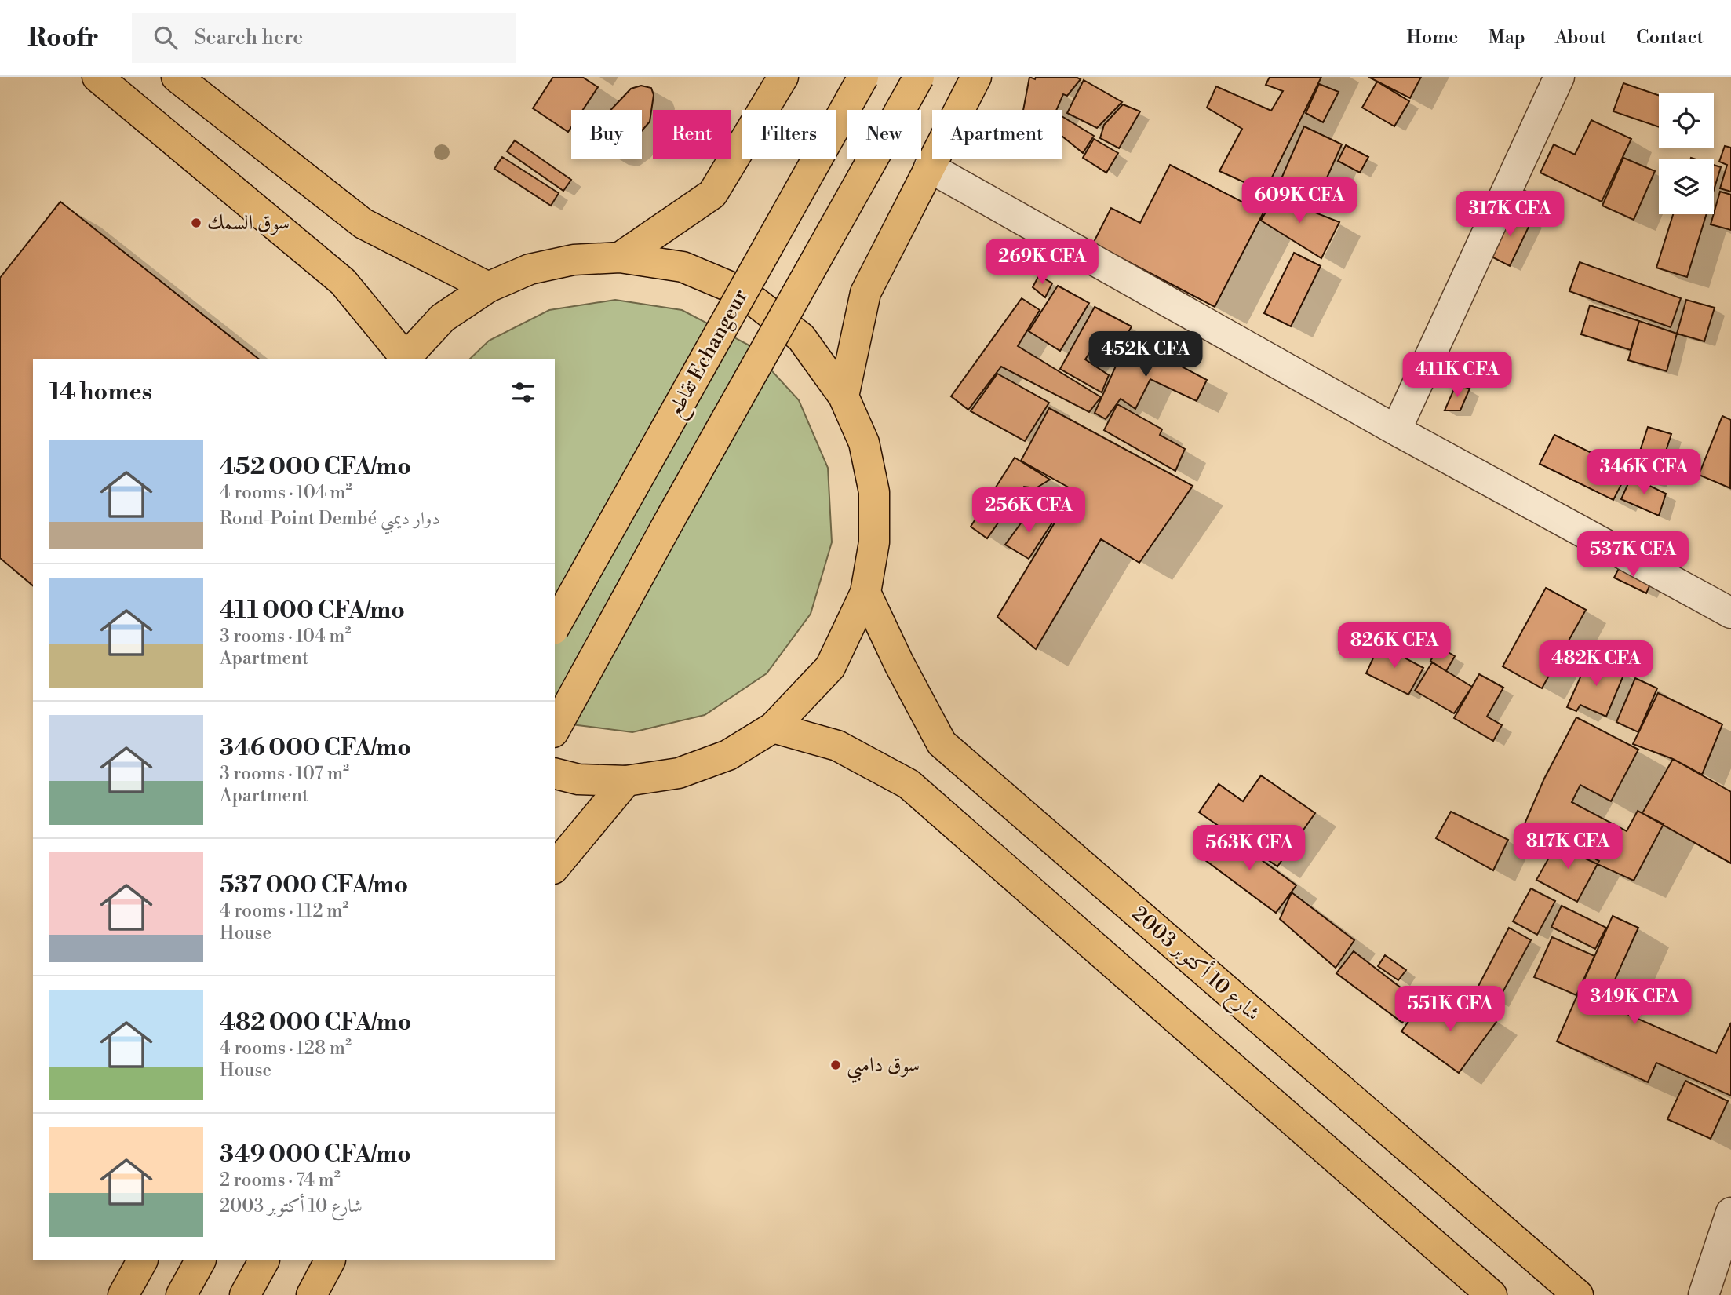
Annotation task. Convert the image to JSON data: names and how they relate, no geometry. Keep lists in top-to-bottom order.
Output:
{
  "streets": {
    "main road": ["تقاطع Echangeur", "شارع 10 أكتوبر 2003"]
  },
  "places": ["سوق السمك", "سوق دامبي"],
  "page": {
    "header": "Roofr",
    "search": "Search here",
    "nav": [
      "Home",
      "Map",
      "About",
      "Contact"
    ],
    "chip": [
      "Buy",
      "Rent",
      "Filters",
      "New",
      "Apartment"
    ],
    "price": [
      "609K CFA",
      "317K CFA",
      "269K CFA",
      "452K CFA",
      "411K CFA",
      "346K CFA",
      "256K CFA",
      "537K CFA",
      "826K CFA",
      "482K CFA",
      "817K CFA",
      "563K CFA",
      "349K CFA",
      "551K CFA"
    ],
    "heading": "14 homes",
    "list": [
      {
        "name": "452 000 CFA/mo",
        "note": "4 rooms · 104 m² · Rond-Point Dembé دوار ديمبي"
      },
      {
        "name": "411 000 CFA/mo",
        "note": "3 rooms · 104 m² · Apartment"
      },
      {
        "name": "346 000 CFA/mo",
        "note": "3 rooms · 107 m² · Apartment"
      },
      {
        "name": "537 000 CFA/mo",
        "note": "4 rooms · 112 m² · House"
      },
      {
        "name": "482 000 CFA/mo",
        "note": "4 rooms · 128 m² · House"
      },
      {
        "name": "349 000 CFA/mo",
        "note": "2 rooms · 74 m² · شارع 10 أكتوبر 2003"
      }
    ]
  }
}
